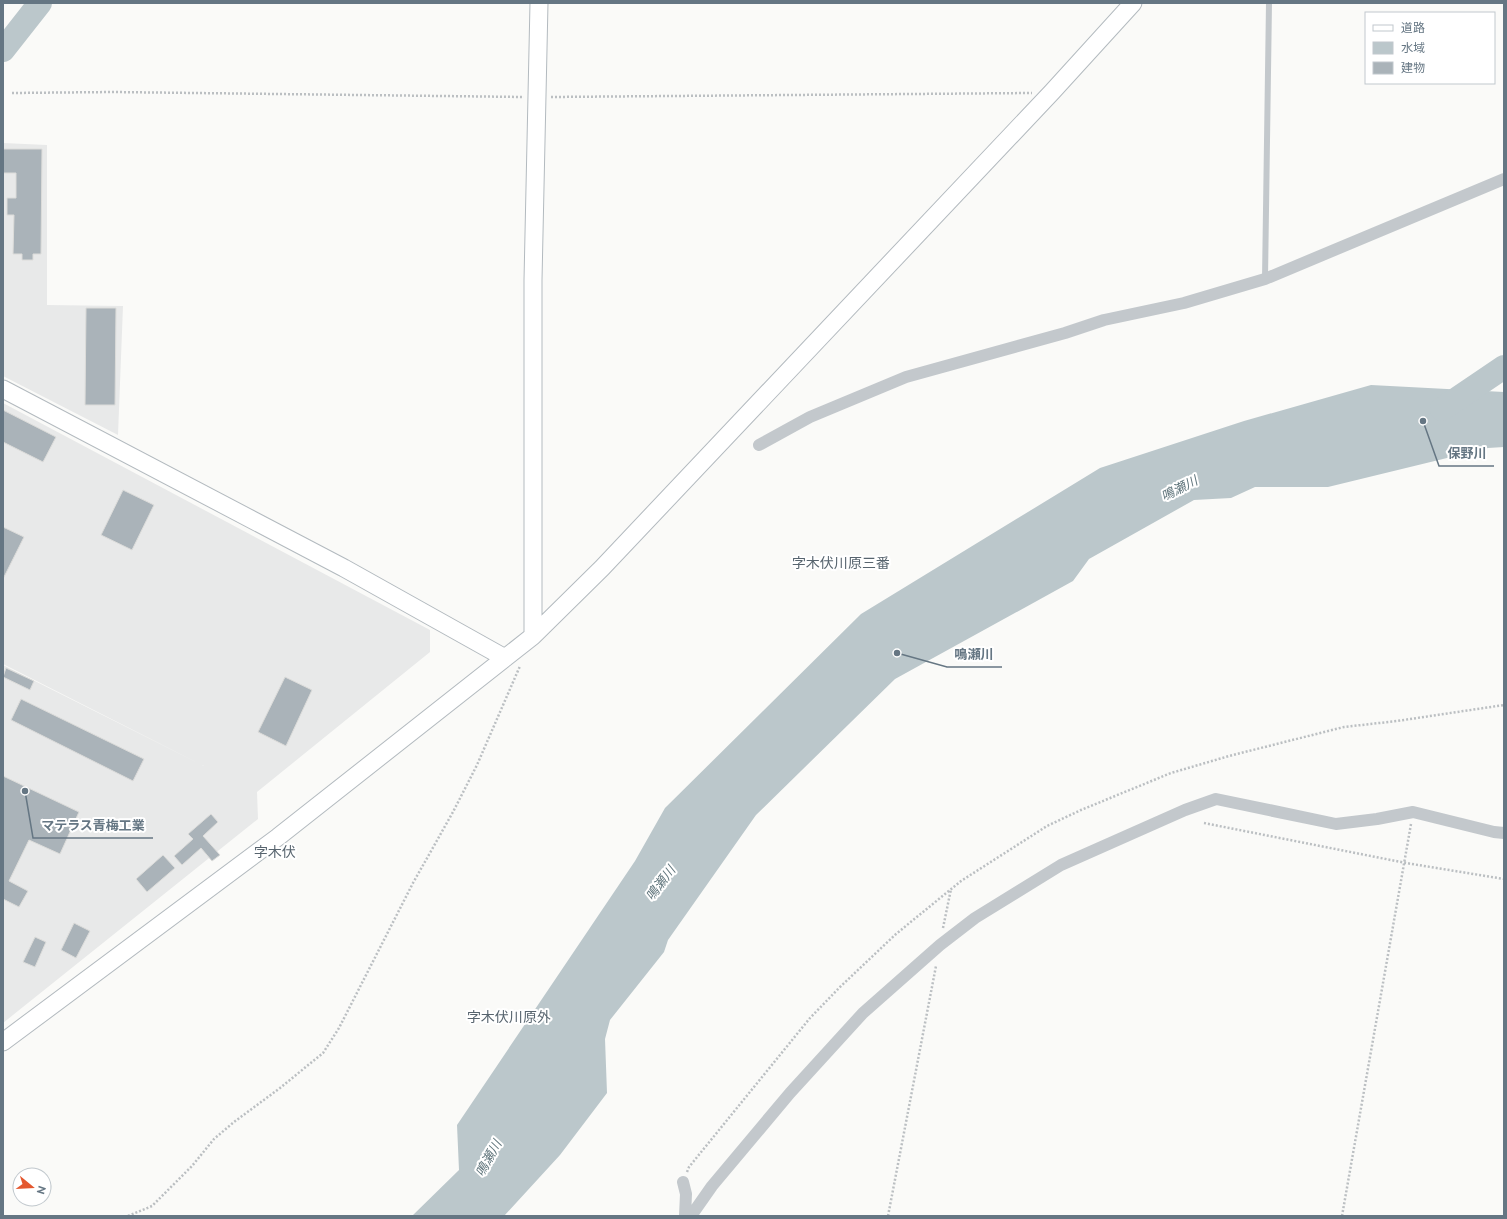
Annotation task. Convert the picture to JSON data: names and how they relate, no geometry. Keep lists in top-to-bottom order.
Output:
{
  "districts": ["字木伏川原三番", "字木伏", "字木伏川原外"],
  "water": ["鳴瀬川"],
  "places": ["保野川", "鳴瀬川", "マテラス青梅工業"],
  "legend": ["道路", "水域", "建物"],
  "north": "right"
}
